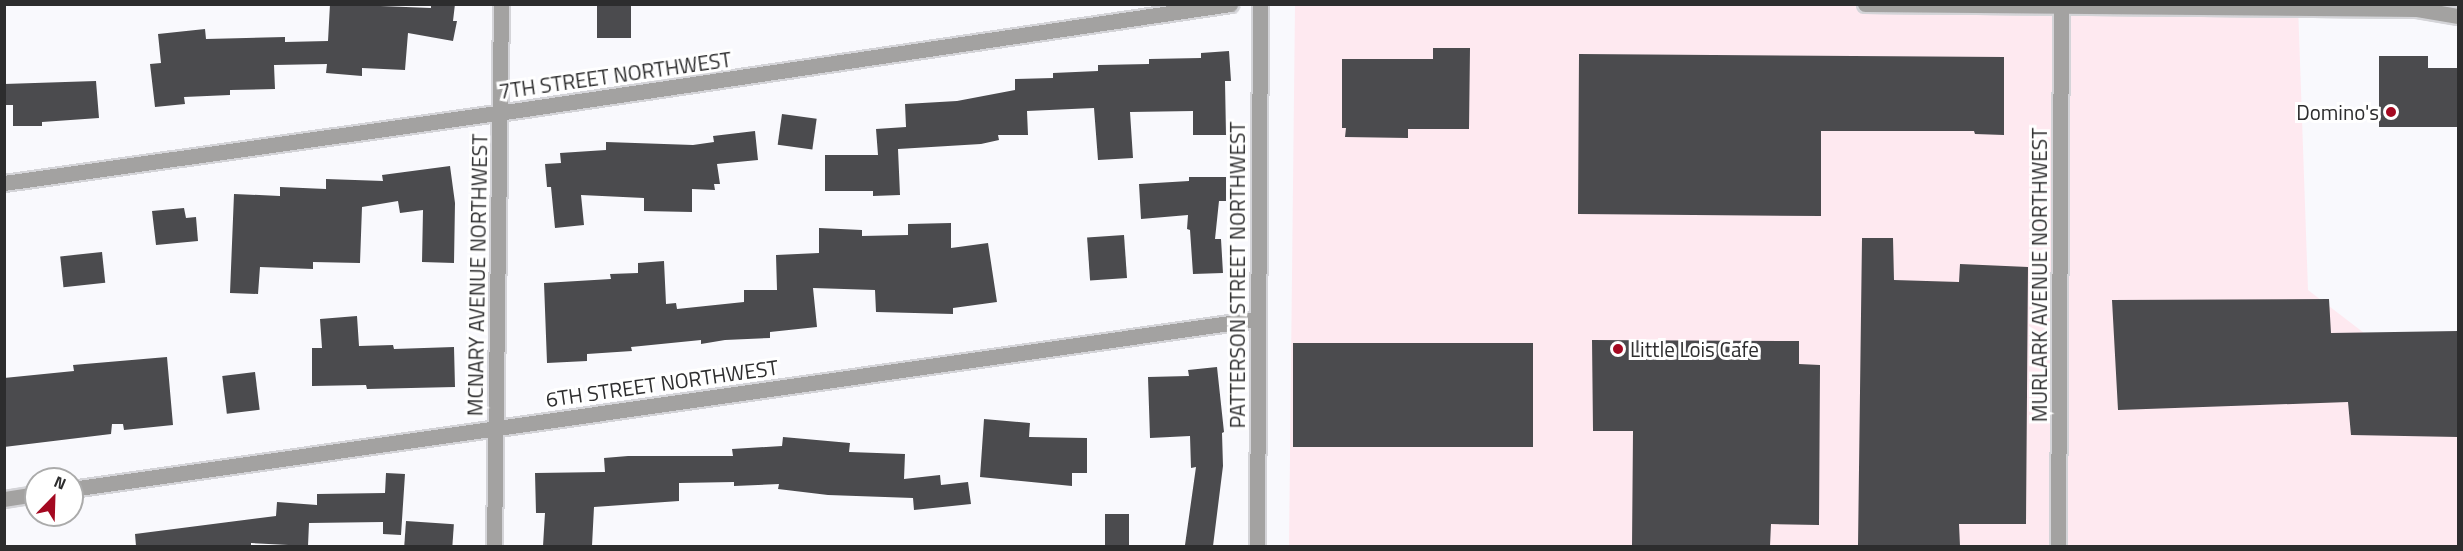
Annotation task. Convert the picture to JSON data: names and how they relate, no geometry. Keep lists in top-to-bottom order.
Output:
{
  "streets": {
    "street": [
      "7TH STREET NORTHWEST",
      "MCNARY AVENUE NORTHWEST",
      "PATTERSON STREET NORTHWEST",
      "MURLARK AVENUE NORTHWEST",
      "6TH STREET NORTHWEST"
    ]
  },
  "crossings": [
    ["7TH STREET NORTHWEST", "MCNARY AVENUE NORTHWEST"],
    ["MCNARY AVENUE NORTHWEST", "6TH STREET NORTHWEST"],
    ["PATTERSON STREET NORTHWEST", "6TH STREET NORTHWEST"]
  ],
  "places": ["Domino's", "Little Lois Cafe"],
  "north": "top right"
}
